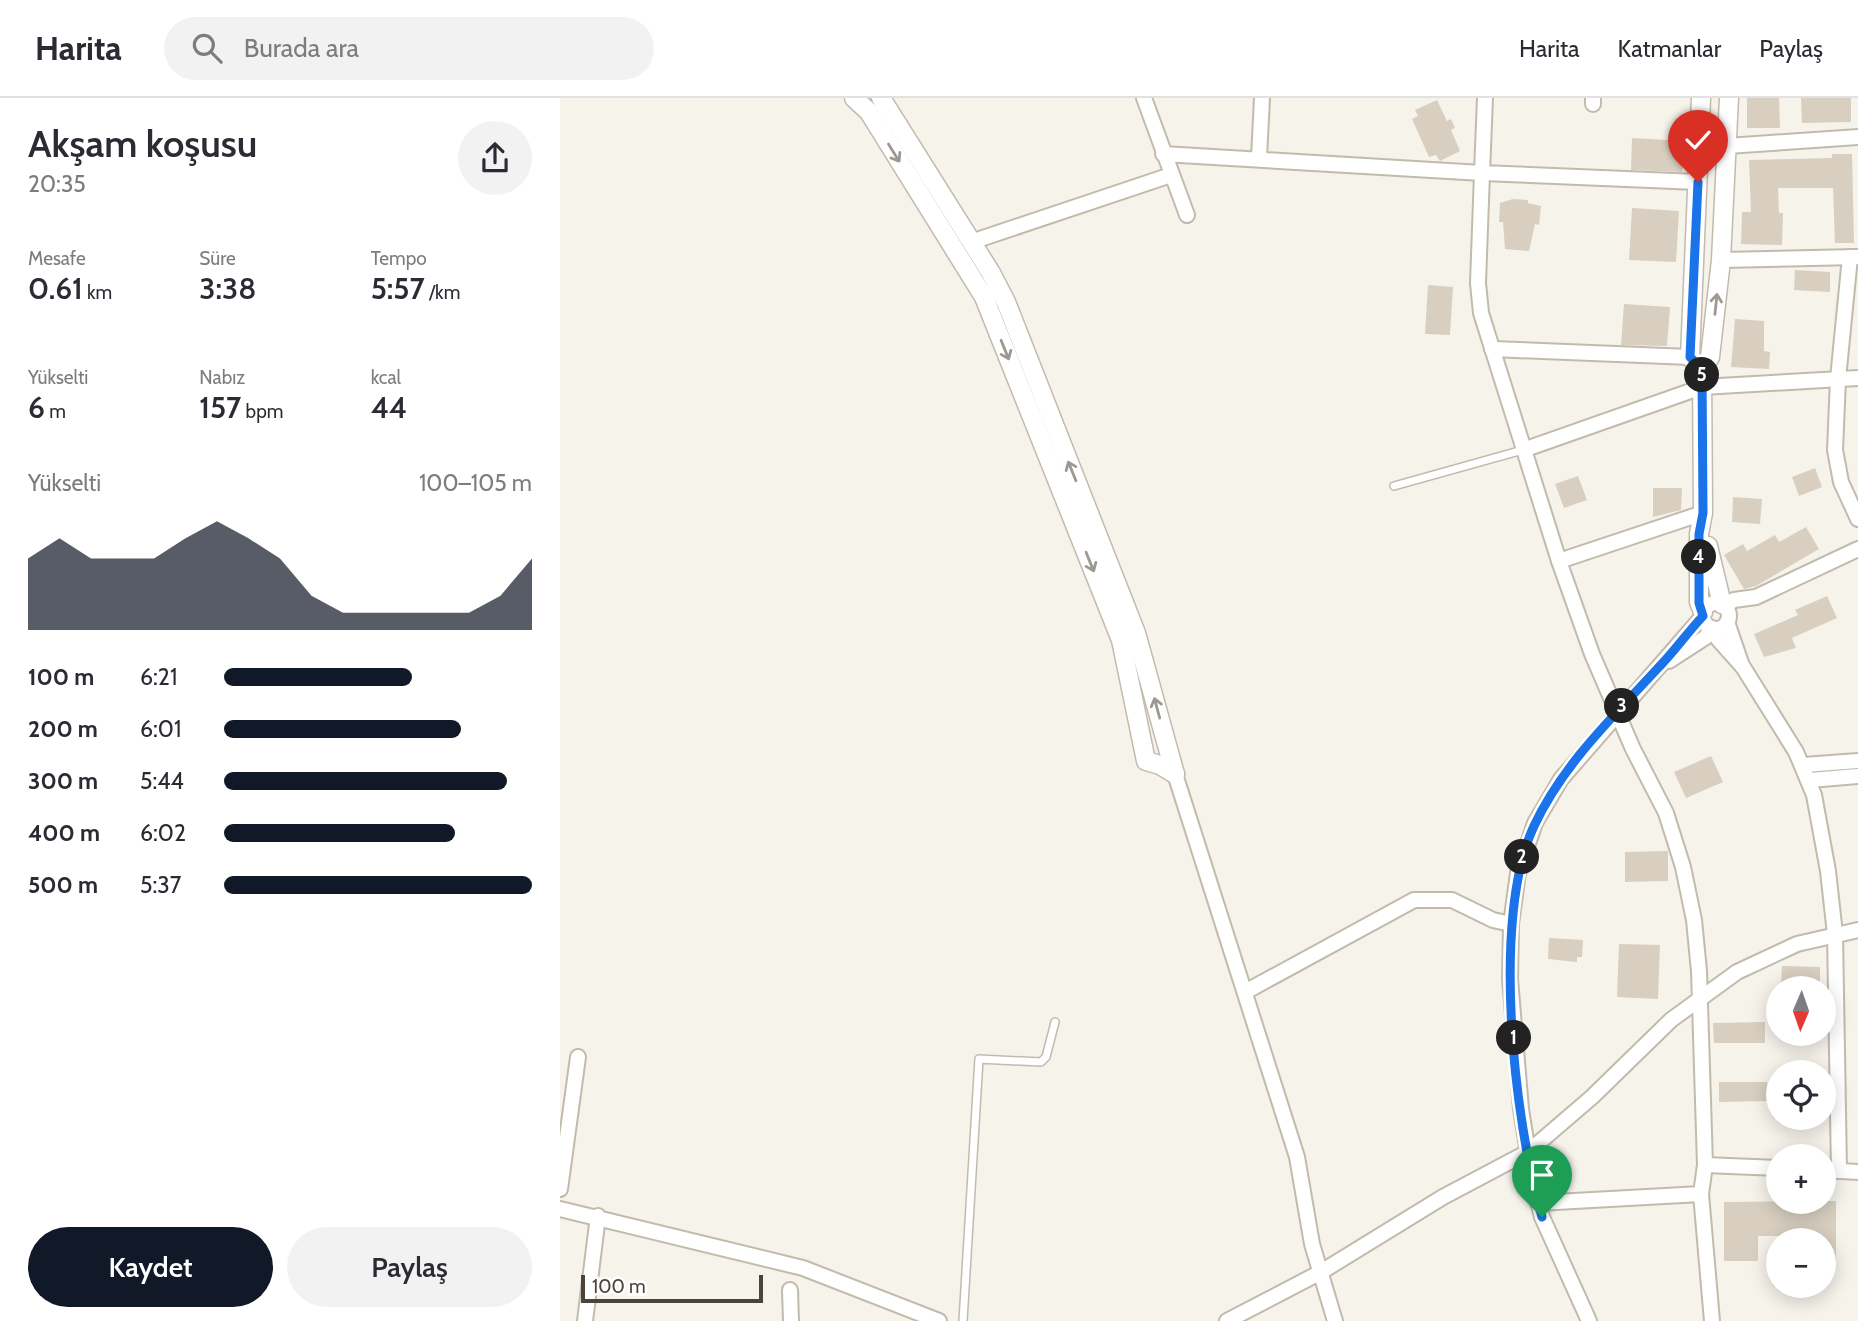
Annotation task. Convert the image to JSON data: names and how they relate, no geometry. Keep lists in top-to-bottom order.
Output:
{
  "scale_bar": "100 m",
  "north": "bottom",
  "page": {
    "header": "Harita",
    "search": "Burada ara",
    "nav": ["Harita", "Katmanlar", "Paylaş"],
    "heading": ["Akşam koşusu", "20:35"],
    "stats": [
      ["Mesafe", "0.61 km"],
      ["Süre", "3:38"],
      ["Tempo", "5:57 /km"],
      ["Yükselti", "6 m"],
      ["Nabız", "157 bpm"],
      ["kcal", "44"]
    ],
    "pins": [
      "5",
      "4",
      "3",
      "2",
      "1"
    ],
    "chart": ["Yükselti", "100–105 m"],
    "list": [
      {
        "name": "100 m",
        "note": "6:21"
      },
      {
        "name": "200 m",
        "note": "6:01"
      },
      {
        "name": "300 m",
        "note": "5:44"
      },
      {
        "name": "400 m",
        "note": "6:02"
      },
      {
        "name": "500 m",
        "note": "5:37"
      }
    ],
    "map_buttons": ["+", "−"],
    "buttons": ["Kaydet", "Paylaş"],
    "scale": "100 m"
  }
}
